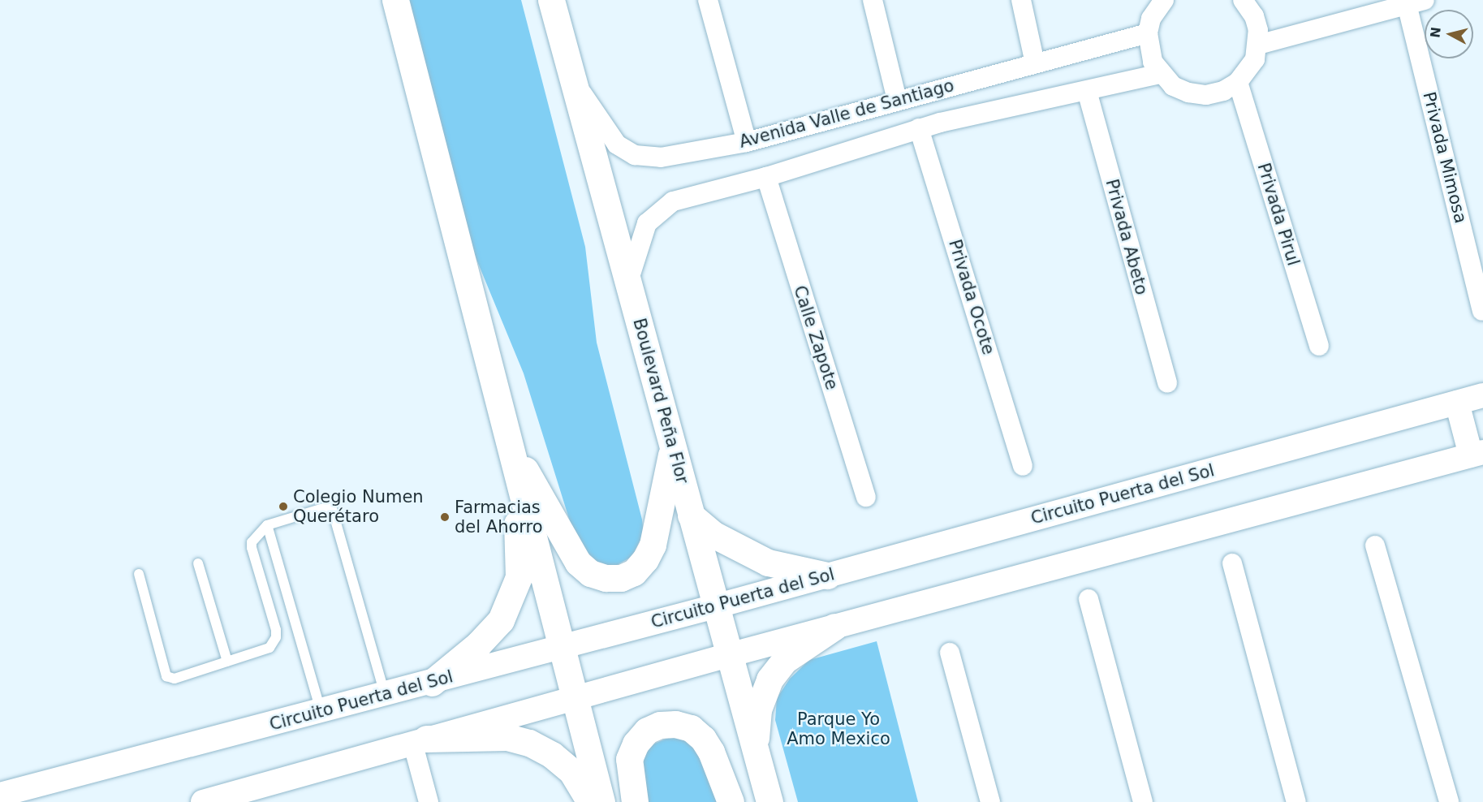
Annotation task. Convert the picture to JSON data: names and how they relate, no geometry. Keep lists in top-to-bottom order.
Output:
{
  "streets": {
    "main road": ["Boulevard Peña Flor"],
    "street": [
      "Avenida Valle de Santiago",
      "Privada Mimosa",
      "Privada Pirul",
      "Privada Abeto",
      "Privada Ocote",
      "Calle Zapote",
      "Circuito Puerta del Sol"
    ]
  },
  "crossings": [
    ["Avenida Valle de Santiago", "Privada Abeto"],
    ["Avenida Valle de Santiago", "Privada Ocote"],
    ["Avenida Valle de Santiago", "Calle Zapote"],
    ["Avenida Valle de Santiago", "Boulevard Peña Flor"],
    ["Boulevard Peña Flor", "Circuito Puerta del Sol"]
  ],
  "parks": ["Parque Yo Amo Mexico"],
  "places": ["Colegio Numen Querétaro", "Farmacias del Ahorro"],
  "north": "left"
}
